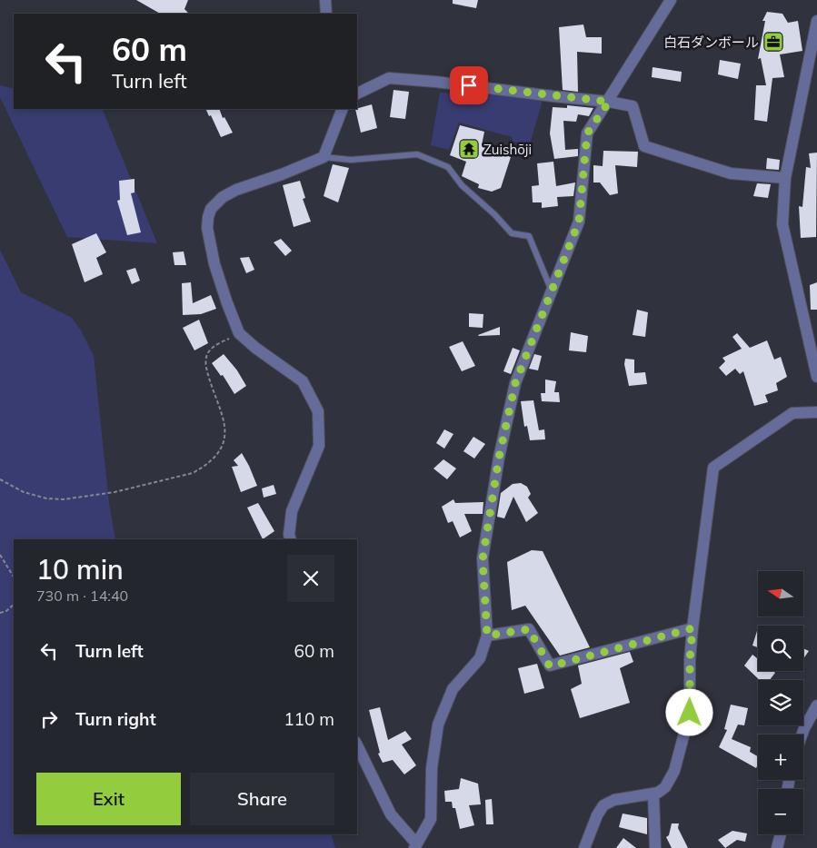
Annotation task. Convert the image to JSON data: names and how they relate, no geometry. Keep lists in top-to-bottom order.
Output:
{
  "places": {
    "office": ["白石ダンボール"],
    "temple": ["Zuishōji"]
  },
  "north": "left",
  "page": {
    "turn": ["60 m", "Turn left"],
    "heading": ["10 min", "730 m · 14:40"],
    "map_buttons": ["+", "−"],
    "list": [
      {
        "name": "Turn left",
        "value": "60 m"
      },
      {
        "name": "Turn right",
        "value": "110 m"
      }
    ],
    "buttons": ["Exit", "Share"]
  }
}
